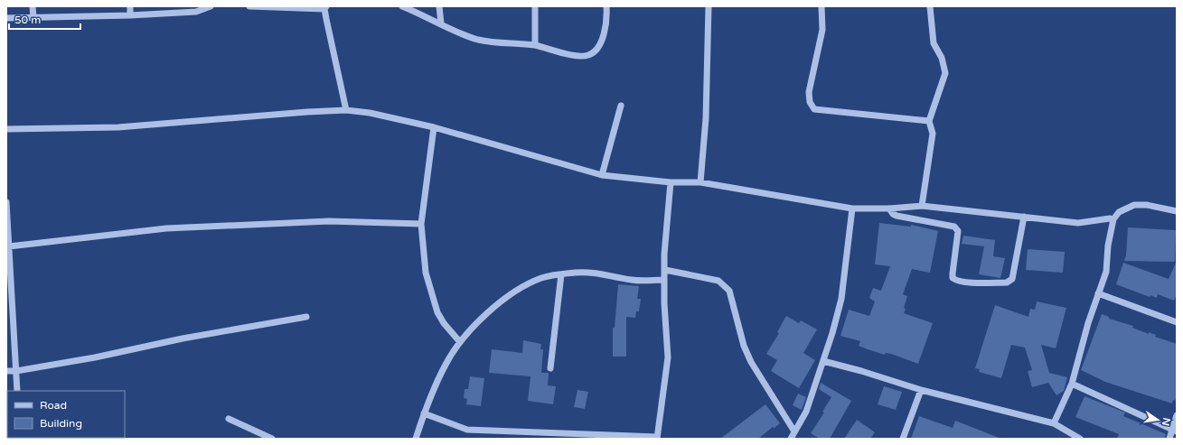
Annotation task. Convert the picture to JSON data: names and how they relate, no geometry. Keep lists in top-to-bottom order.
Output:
{
  "legend": ["Road", "Building"],
  "scale_bar": "50 m",
  "north": "right"
}
